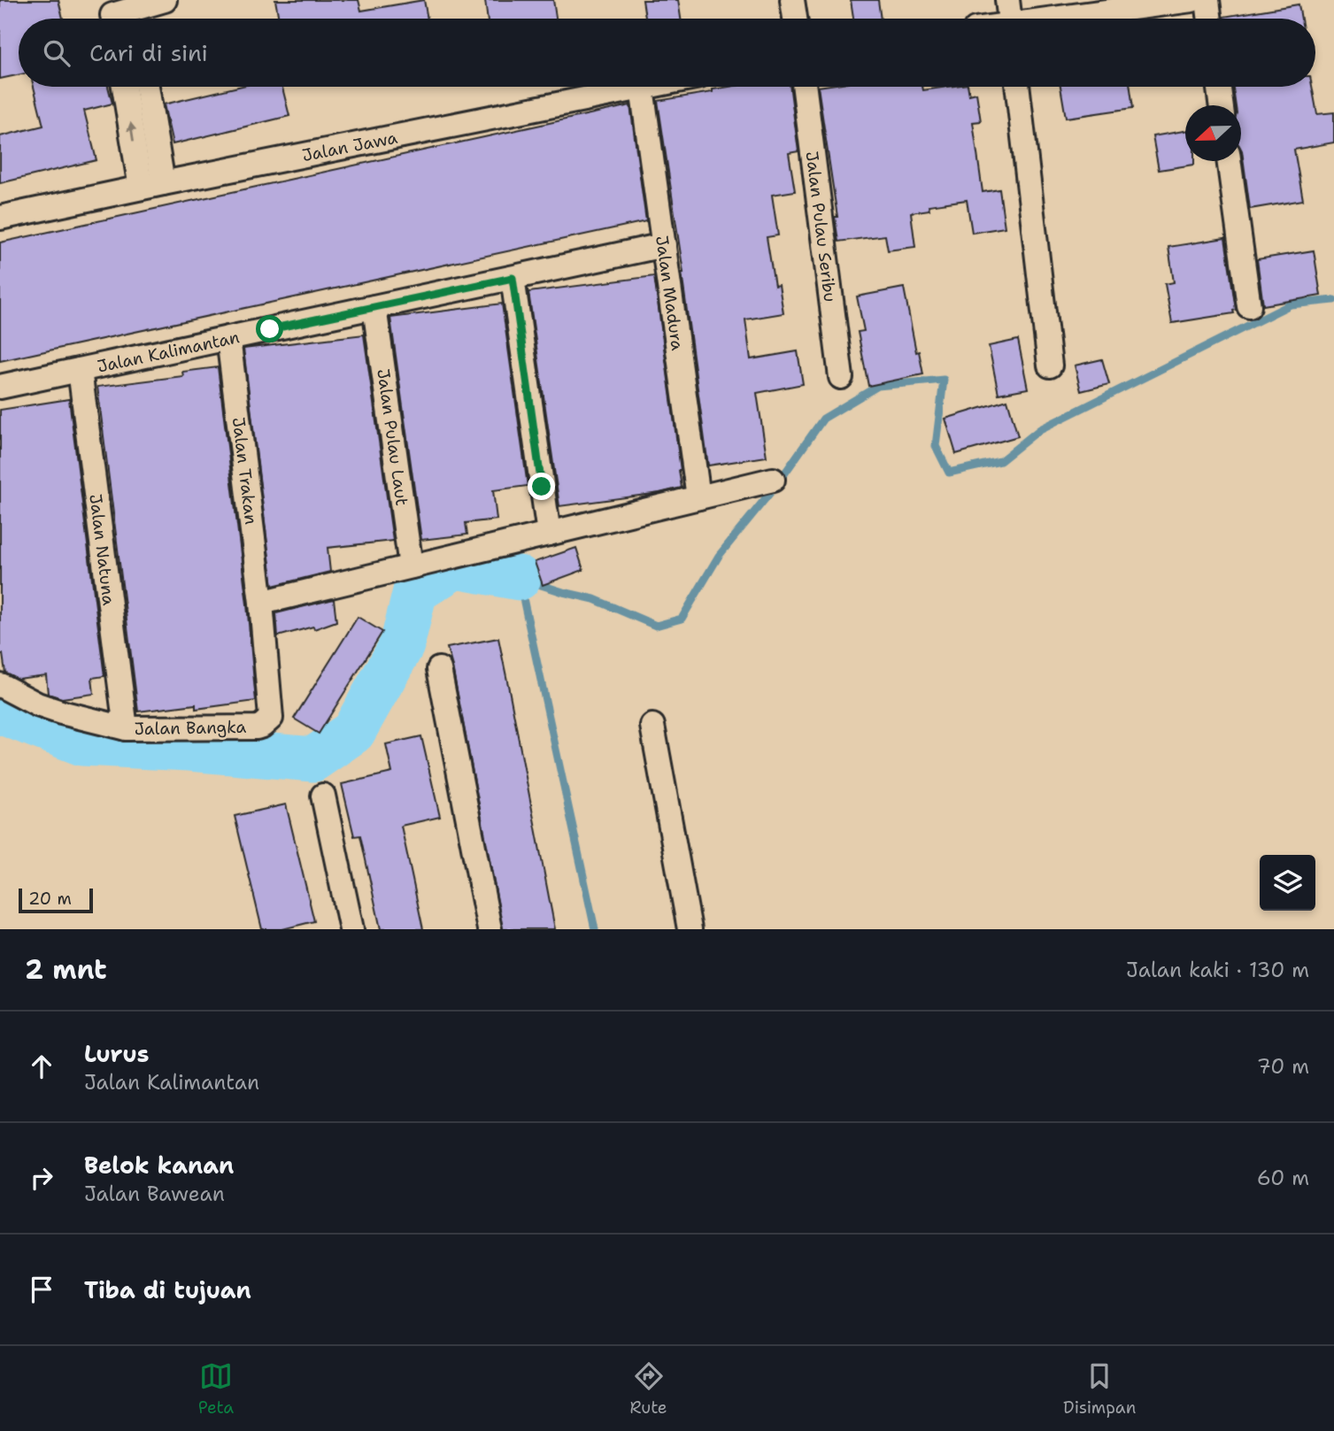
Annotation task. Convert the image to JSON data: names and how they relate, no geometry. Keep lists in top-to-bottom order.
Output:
{
  "streets": {
    "street": [
      "Jalan Jawa",
      "Jalan Pulau Seribu",
      "Jalan Madura",
      "Jalan Kalimantan",
      "Jalan Pulau Laut",
      "Jalan Trakan",
      "Jalan Natuna",
      "Jalan Bangka"
    ]
  },
  "crossings": [
    ["Jalan Jawa", "Jalan Madura"],
    ["Jalan Madura", "Jalan Kalimantan"],
    ["Jalan Kalimantan", "Jalan Pulau Laut"],
    ["Jalan Kalimantan", "Jalan Trakan"],
    ["Jalan Kalimantan", "Jalan Natuna"],
    ["Jalan Trakan", "Jalan Bangka"],
    ["Jalan Natuna", "Jalan Bangka"]
  ],
  "scale_bar": "20 m",
  "north": "left",
  "page": {
    "search": "Cari di sini",
    "scale": "20 m",
    "heading": ["2 mnt", "Jalan kaki · 130 m"],
    "list": [
      ["Lurus", "Jalan Kalimantan", "70 m"],
      ["Belok kanan", "Jalan Bawean", "60 m"],
      "Tiba di tujuan"
    ],
    "nav": ["Peta", "Rute", "Disimpan"]
  }
}
